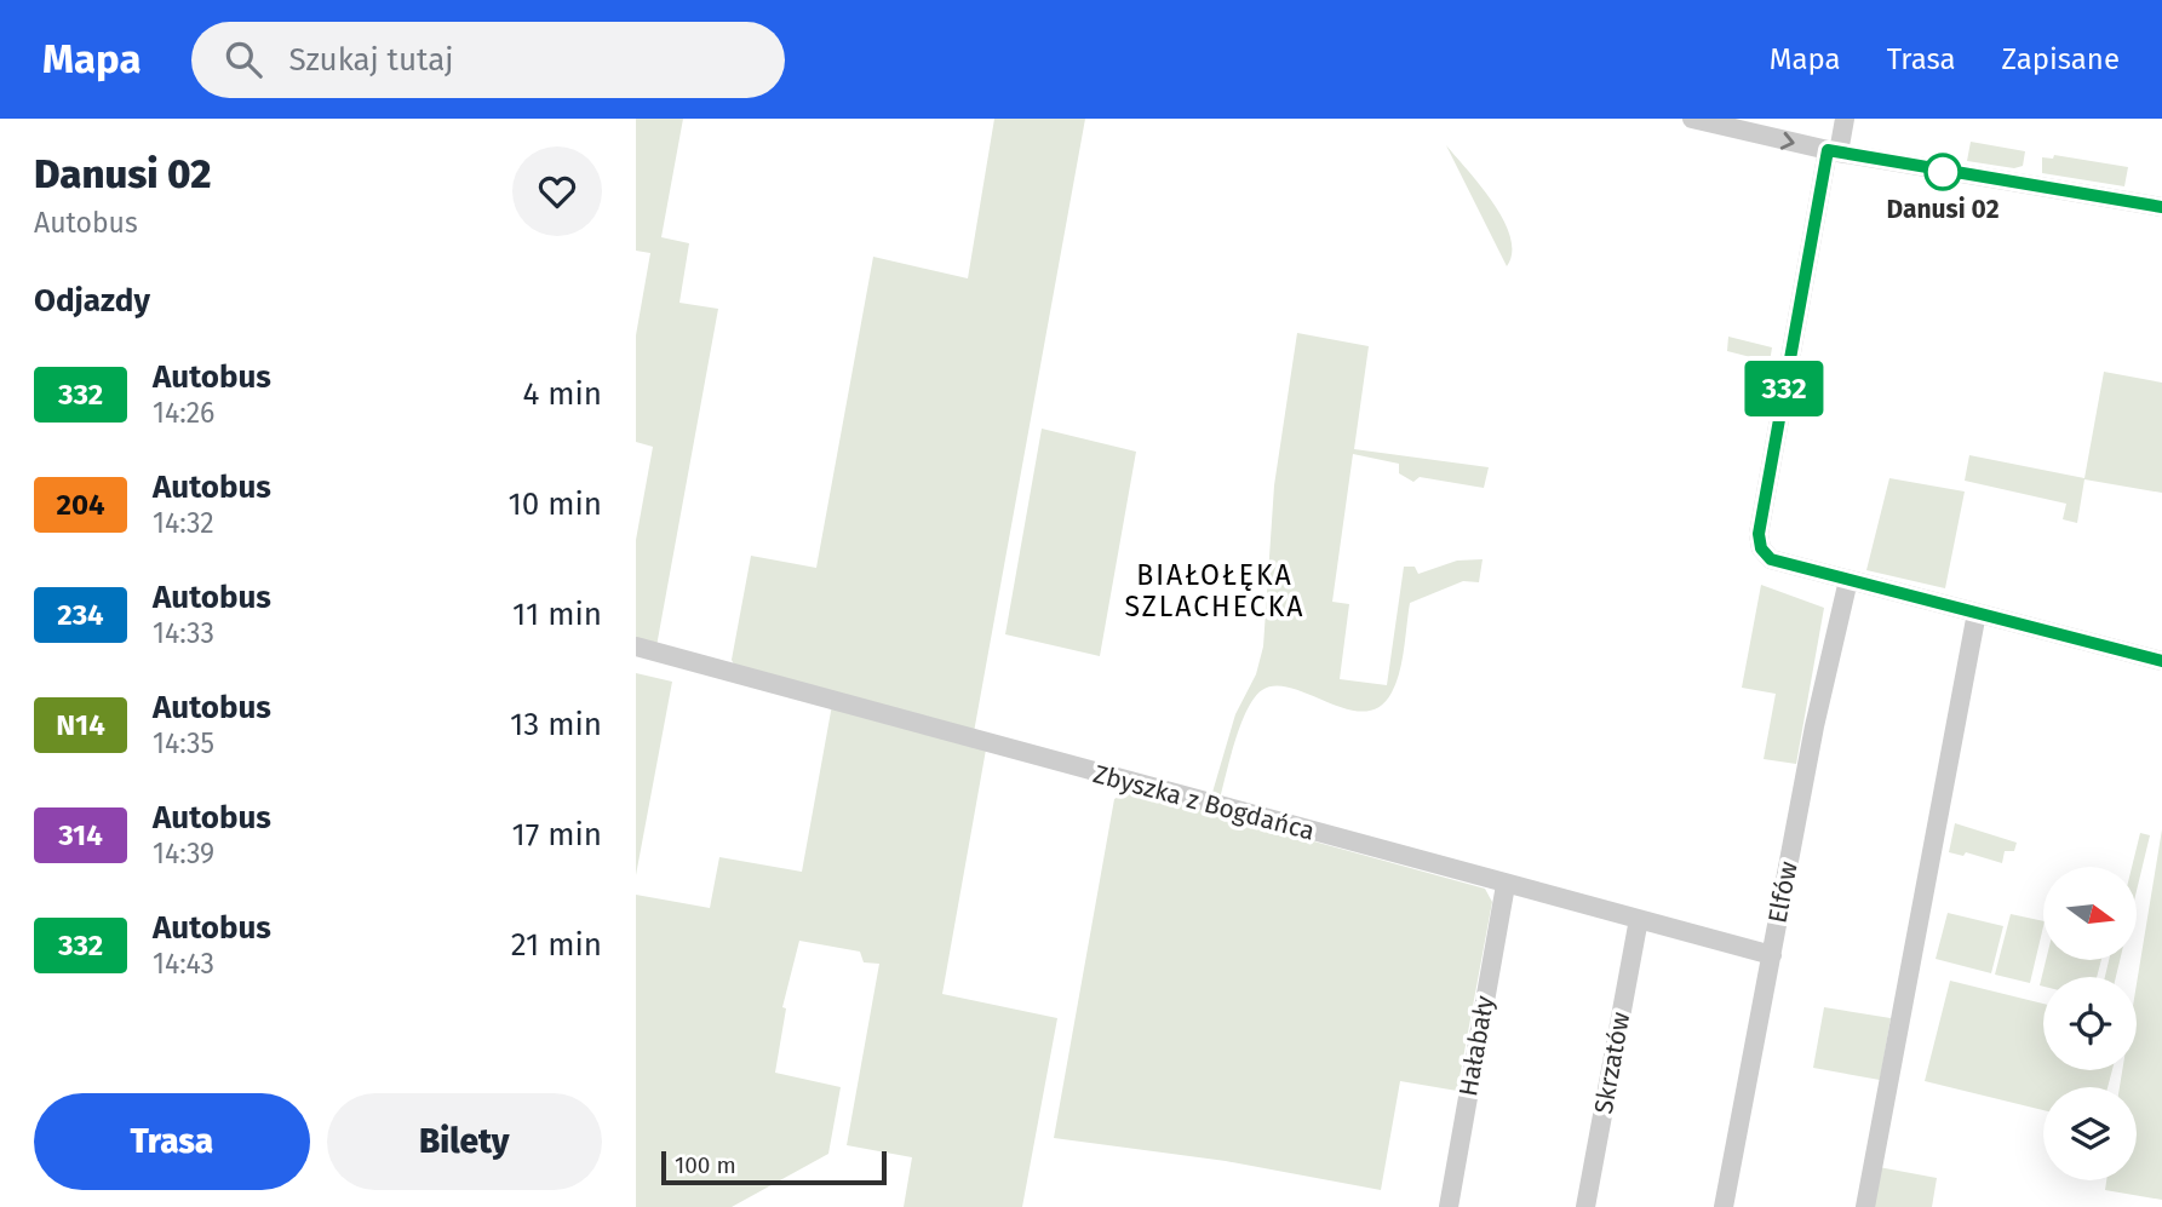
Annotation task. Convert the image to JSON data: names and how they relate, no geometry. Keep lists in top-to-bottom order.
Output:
{
  "streets": {
    "street": [
      "Zbyszka z Bogdańca",
      "Elfów",
      "Hałabały",
      "Skrzatów"
    ]
  },
  "crossings": [
    ["Zbyszka z Bogdańca", "Elfów"],
    ["Zbyszka z Bogdańca", "Hałabały"],
    ["Zbyszka z Bogdańca", "Skrzatów"]
  ],
  "districts": ["BIAŁOŁĘKA SZLACHECKA"],
  "places": ["Danusi 02"],
  "lines": ["bus line 332"],
  "scale_bar": "100 m",
  "north": "right",
  "page": {
    "header": "Mapa",
    "search": "Szukaj tutaj",
    "nav": ["Mapa", "Trasa", "Zapisane"],
    "heading": [
      ["Danusi 02", "Autobus"],
      "Odjazdy"
    ],
    "on_map": "332",
    "list": [
      {
        "mark": "332",
        "name": "Autobus",
        "note": "14:26",
        "value": "4 min"
      },
      {
        "mark": "204",
        "name": "Autobus",
        "note": "14:32",
        "value": "10 min"
      },
      {
        "mark": "234",
        "name": "Autobus",
        "note": "14:33",
        "value": "11 min"
      },
      {
        "mark": "N14",
        "name": "Autobus",
        "note": "14:35",
        "value": "13 min"
      },
      {
        "mark": "314",
        "name": "Autobus",
        "note": "14:39",
        "value": "17 min"
      },
      {
        "mark": "332",
        "name": "Autobus",
        "note": "14:43",
        "value": "21 min"
      }
    ],
    "buttons": ["Trasa", "Bilety"],
    "scale": "100 m"
  }
}
